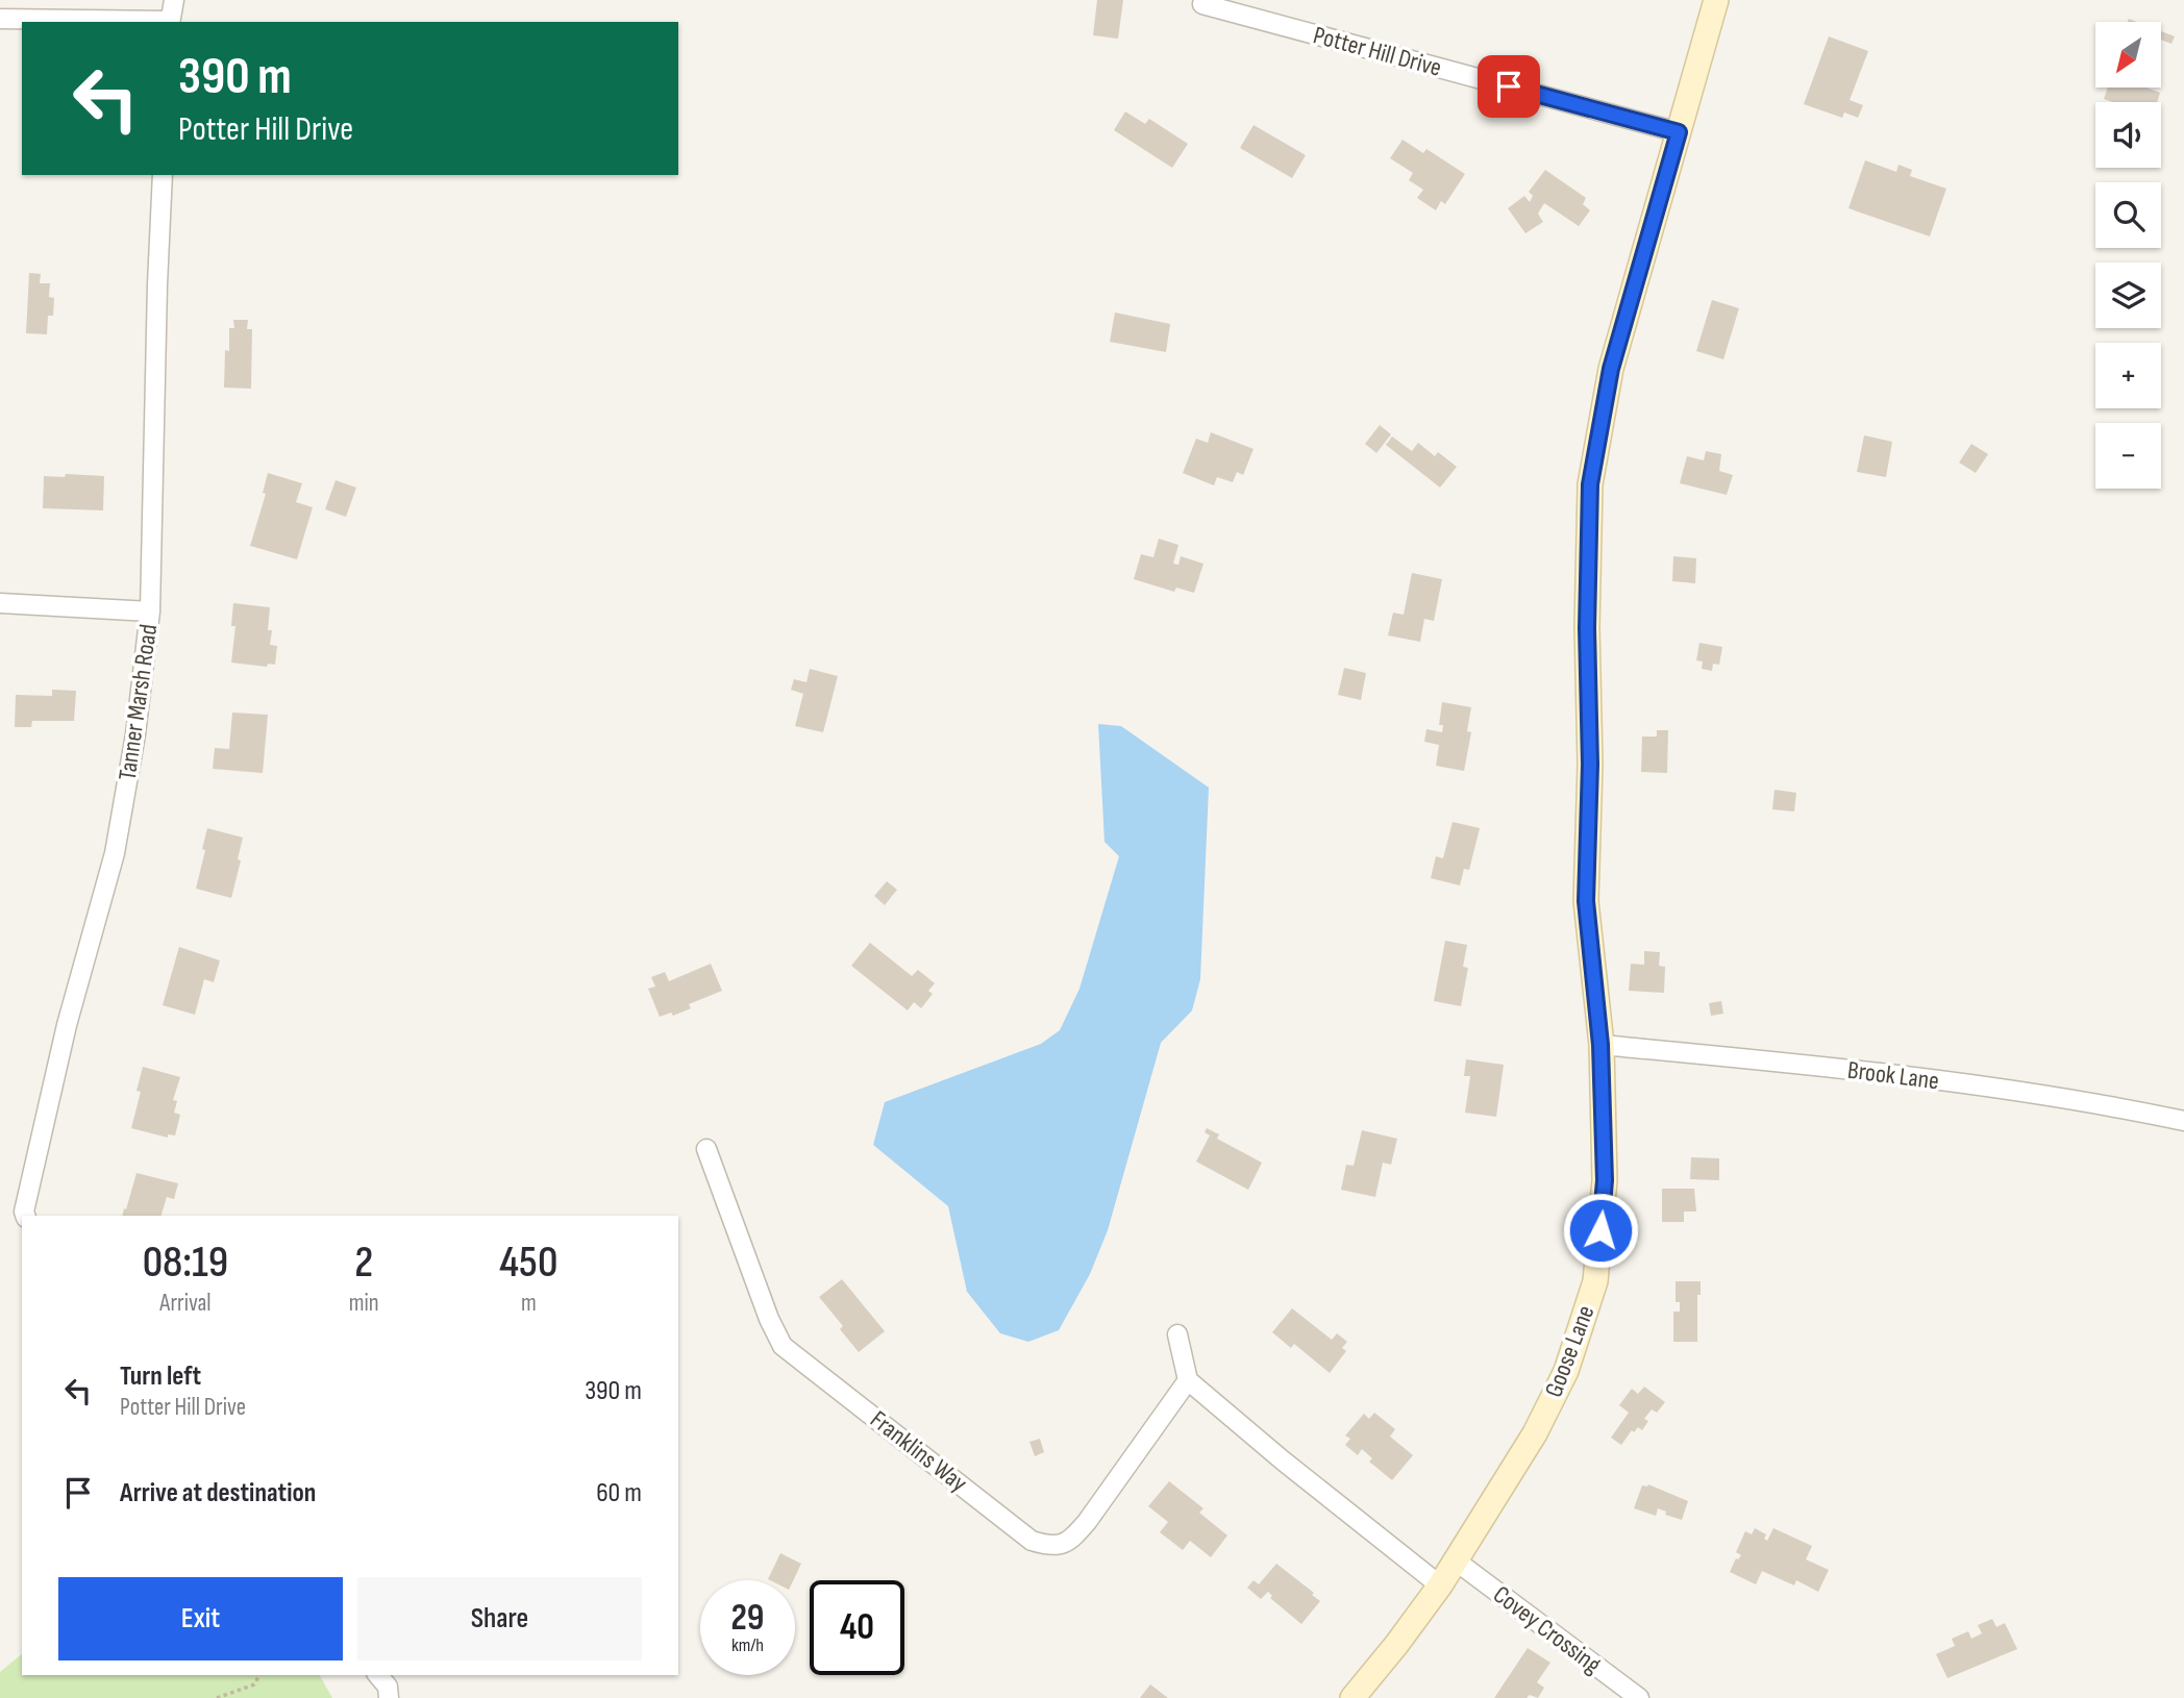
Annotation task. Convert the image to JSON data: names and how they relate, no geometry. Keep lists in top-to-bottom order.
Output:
{
  "streets": {
    "street": [
      "Potter Hill Drive",
      "Tanner Marsh Road",
      "Brook Lane",
      "Goose Lane",
      "Franklins Way",
      "Covey Crossing"
    ]
  },
  "crossings": [
    ["Potter Hill Drive", "Goose Lane"],
    ["Brook Lane", "Goose Lane"],
    ["Goose Lane", "Covey Crossing"]
  ],
  "north": "bottom left",
  "page": {
    "map_buttons": ["+", "−"],
    "turn": ["390 m", "Potter Hill Drive"],
    "eta": [
      "08:19",
      "Arrival",
      "2",
      "min",
      "450",
      "m"
    ],
    "list": [
      {
        "name": "Turn left",
        "note": "Potter Hill Drive",
        "value": "390 m"
      },
      {
        "name": "Arrive at destination",
        "value": "60 m"
      }
    ],
    "buttons": ["Exit", "Share"],
    "speed": "29 km/h",
    "limit": "40"
  }
}
